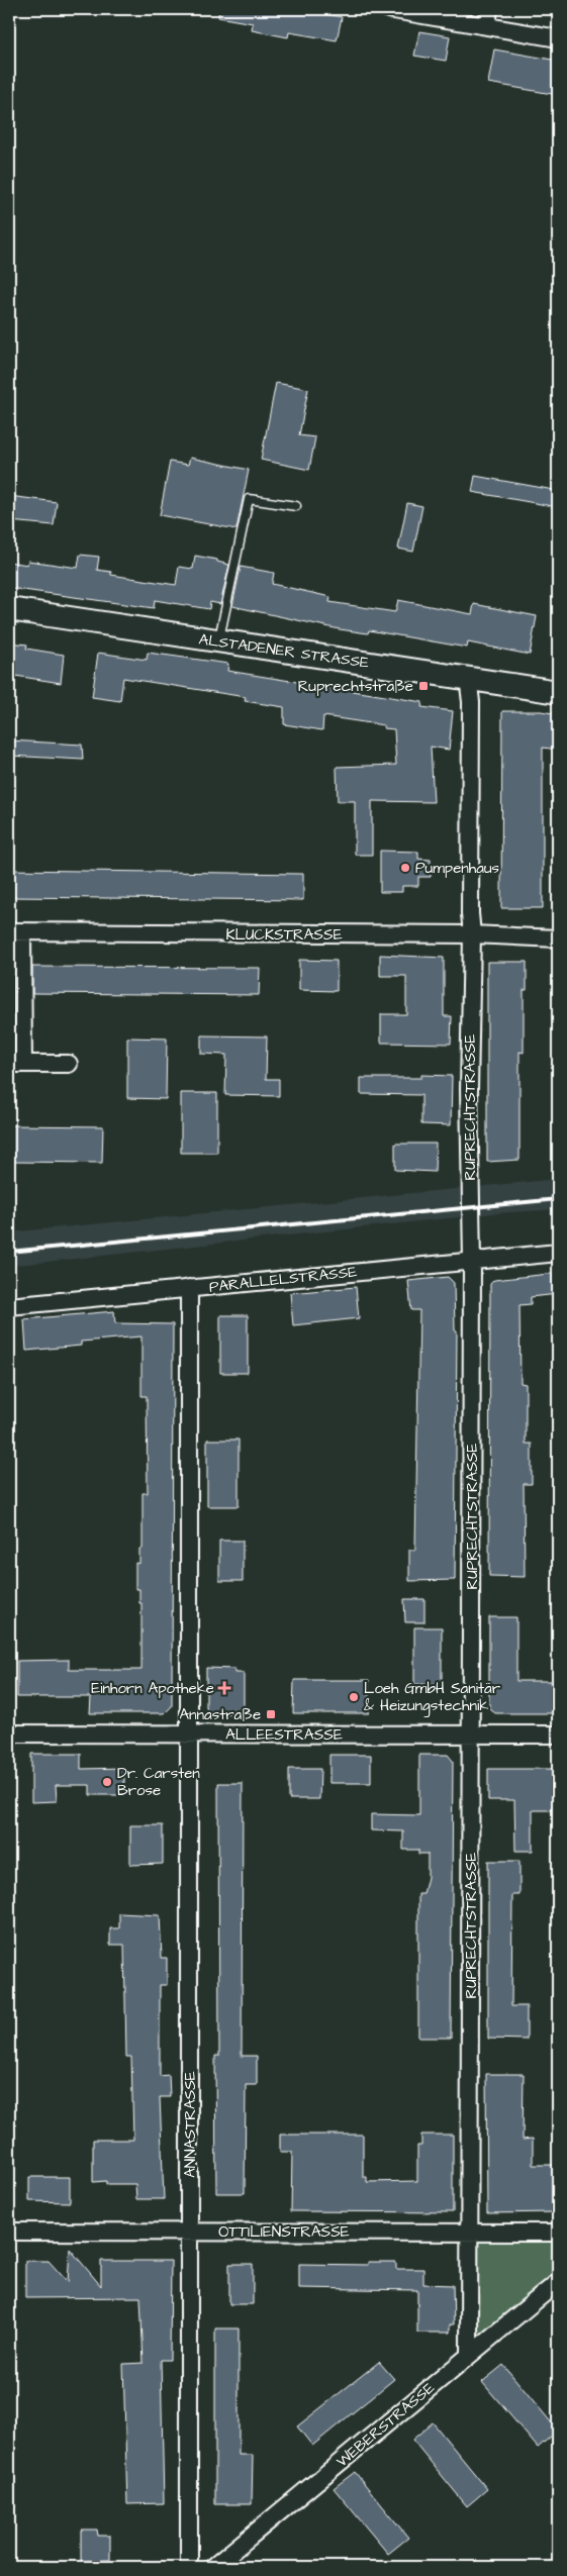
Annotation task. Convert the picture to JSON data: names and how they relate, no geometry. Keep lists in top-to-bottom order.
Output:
{
  "streets": {
    "street": [
      "ALSTADENER STRASSE",
      "KLUCKSTRASSE",
      "RUPRECHTSTRASSE",
      "PARALLELSTRASSE",
      "ALLEESTRASSE",
      "ANNASTRASSE",
      "OTTILIENSTRASSE",
      "WEBERSTRASSE"
    ]
  },
  "crossings": [
    ["ALSTADENER STRASSE", "RUPRECHTSTRASSE"],
    ["KLUCKSTRASSE", "RUPRECHTSTRASSE"],
    ["RUPRECHTSTRASSE", "PARALLELSTRASSE"],
    ["RUPRECHTSTRASSE", "ALLEESTRASSE"],
    ["RUPRECHTSTRASSE", "OTTILIENSTRASSE"],
    ["RUPRECHTSTRASSE", "WEBERSTRASSE"],
    ["PARALLELSTRASSE", "ANNASTRASSE"],
    ["ALLEESTRASSE", "ANNASTRASSE"],
    ["ANNASTRASSE", "OTTILIENSTRASSE"]
  ],
  "places": {
    "transit": ["Ruprechtstraße", "Annastraße"],
    "other": ["Pumpenhaus", "Loeh GmbH Sanitär & Heizungstechnik", "Dr. Carsten Brose"],
    "health": ["Einhorn Apotheke"]
  }
}
